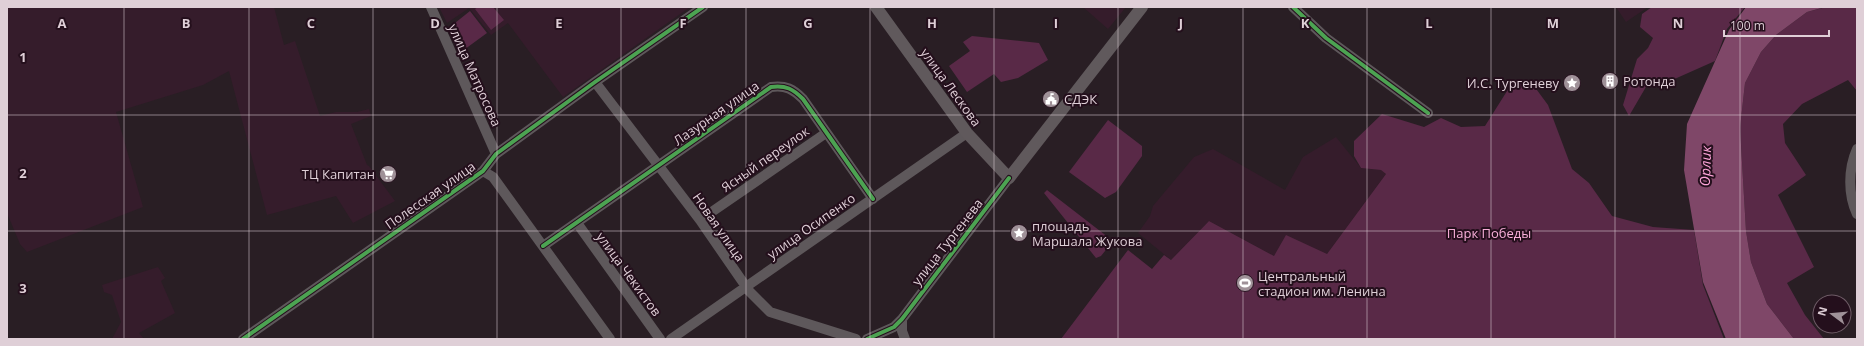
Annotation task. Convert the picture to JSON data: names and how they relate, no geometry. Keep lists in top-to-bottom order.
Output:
{
  "streets": {
    "main road": ["улица Лескова", "улица Тургенева"],
    "street": [
      "улица Матросова",
      "Лазурная улица",
      "Ясный переулок",
      "Полесская улица",
      "улица Осипенко",
      "Новая улица",
      "улица Чекистов"
    ]
  },
  "crossings": [
    ["улица Матросова", "Полесская улица"],
    ["улица Лескова", "улица Осипенко"],
    ["улица Лескова", "улица Тургенева"],
    ["Лазурная улица", "Ясный переулок"],
    ["Лазурная улица", "улица Осипенко"],
    ["Лазурная улица", "Новая улица"],
    ["Лазурная улица", "улица Чекистов"],
    ["Ясный переулок", "Новая улица"],
    ["Полесская улица", "Новая улица"],
    ["улица Осипенко", "Новая улица"]
  ],
  "water": ["Орлик"],
  "parks": ["Парк Победы"],
  "places": {
    "building": ["Ротонда"],
    "place": ["И.С. Тургеневу", "площадь Маршала Жукова"],
    "public building": ["СДЭК"],
    "supermarket": ["ТЦ Капитан"],
    "sports": ["Центральный стадион им. Ленина"]
  },
  "scale_bar": "100 m",
  "north": "left",
  "grid": {
    "columns": [
      "A",
      "B",
      "C",
      "D",
      "E",
      "F",
      "G",
      "H",
      "I",
      "J",
      "K",
      "L",
      "M",
      "N"
    ],
    "rows": ["1", "2", "3"]
  }
}
